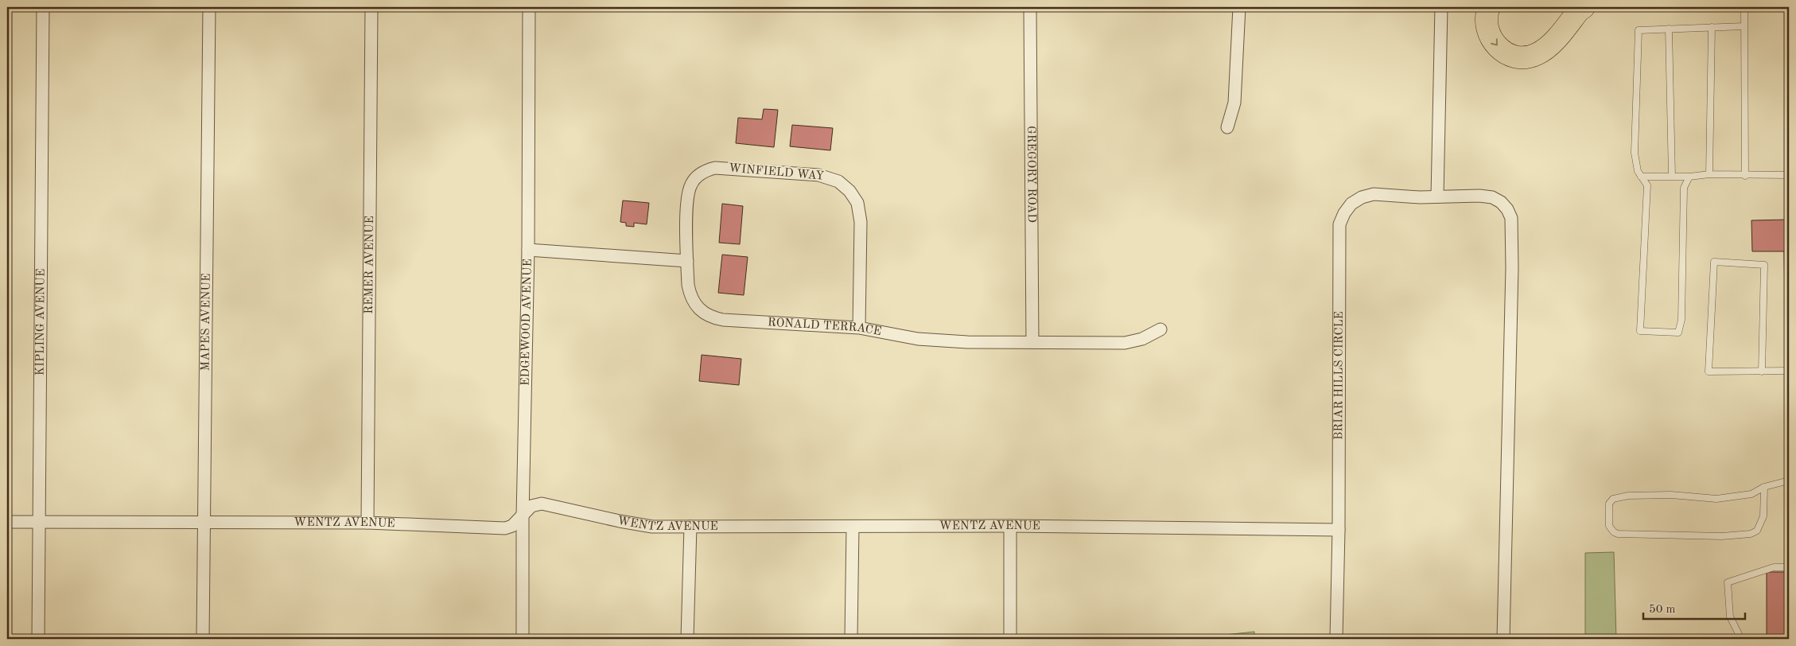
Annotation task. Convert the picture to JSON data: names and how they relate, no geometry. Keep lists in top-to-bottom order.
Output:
{
  "streets": {
    "street": [
      "WINFIELD WAY",
      "GREGORY ROAD",
      "REMER AVENUE",
      "KIPLING AVENUE",
      "MAPES AVENUE",
      "EDGEWOOD AVENUE",
      "RONALD TERRACE",
      "BRIAR HILLS CIRCLE",
      "WENTZ AVENUE"
    ]
  },
  "crossings": [
    ["WINFIELD WAY", "RONALD TERRACE"],
    ["GREGORY ROAD", "RONALD TERRACE"],
    ["REMER AVENUE", "WENTZ AVENUE"],
    ["KIPLING AVENUE", "WENTZ AVENUE"],
    ["MAPES AVENUE", "WENTZ AVENUE"],
    ["EDGEWOOD AVENUE", "WENTZ AVENUE"],
    ["BRIAR HILLS CIRCLE", "WENTZ AVENUE"]
  ],
  "scale_bar": "50 m"
}
